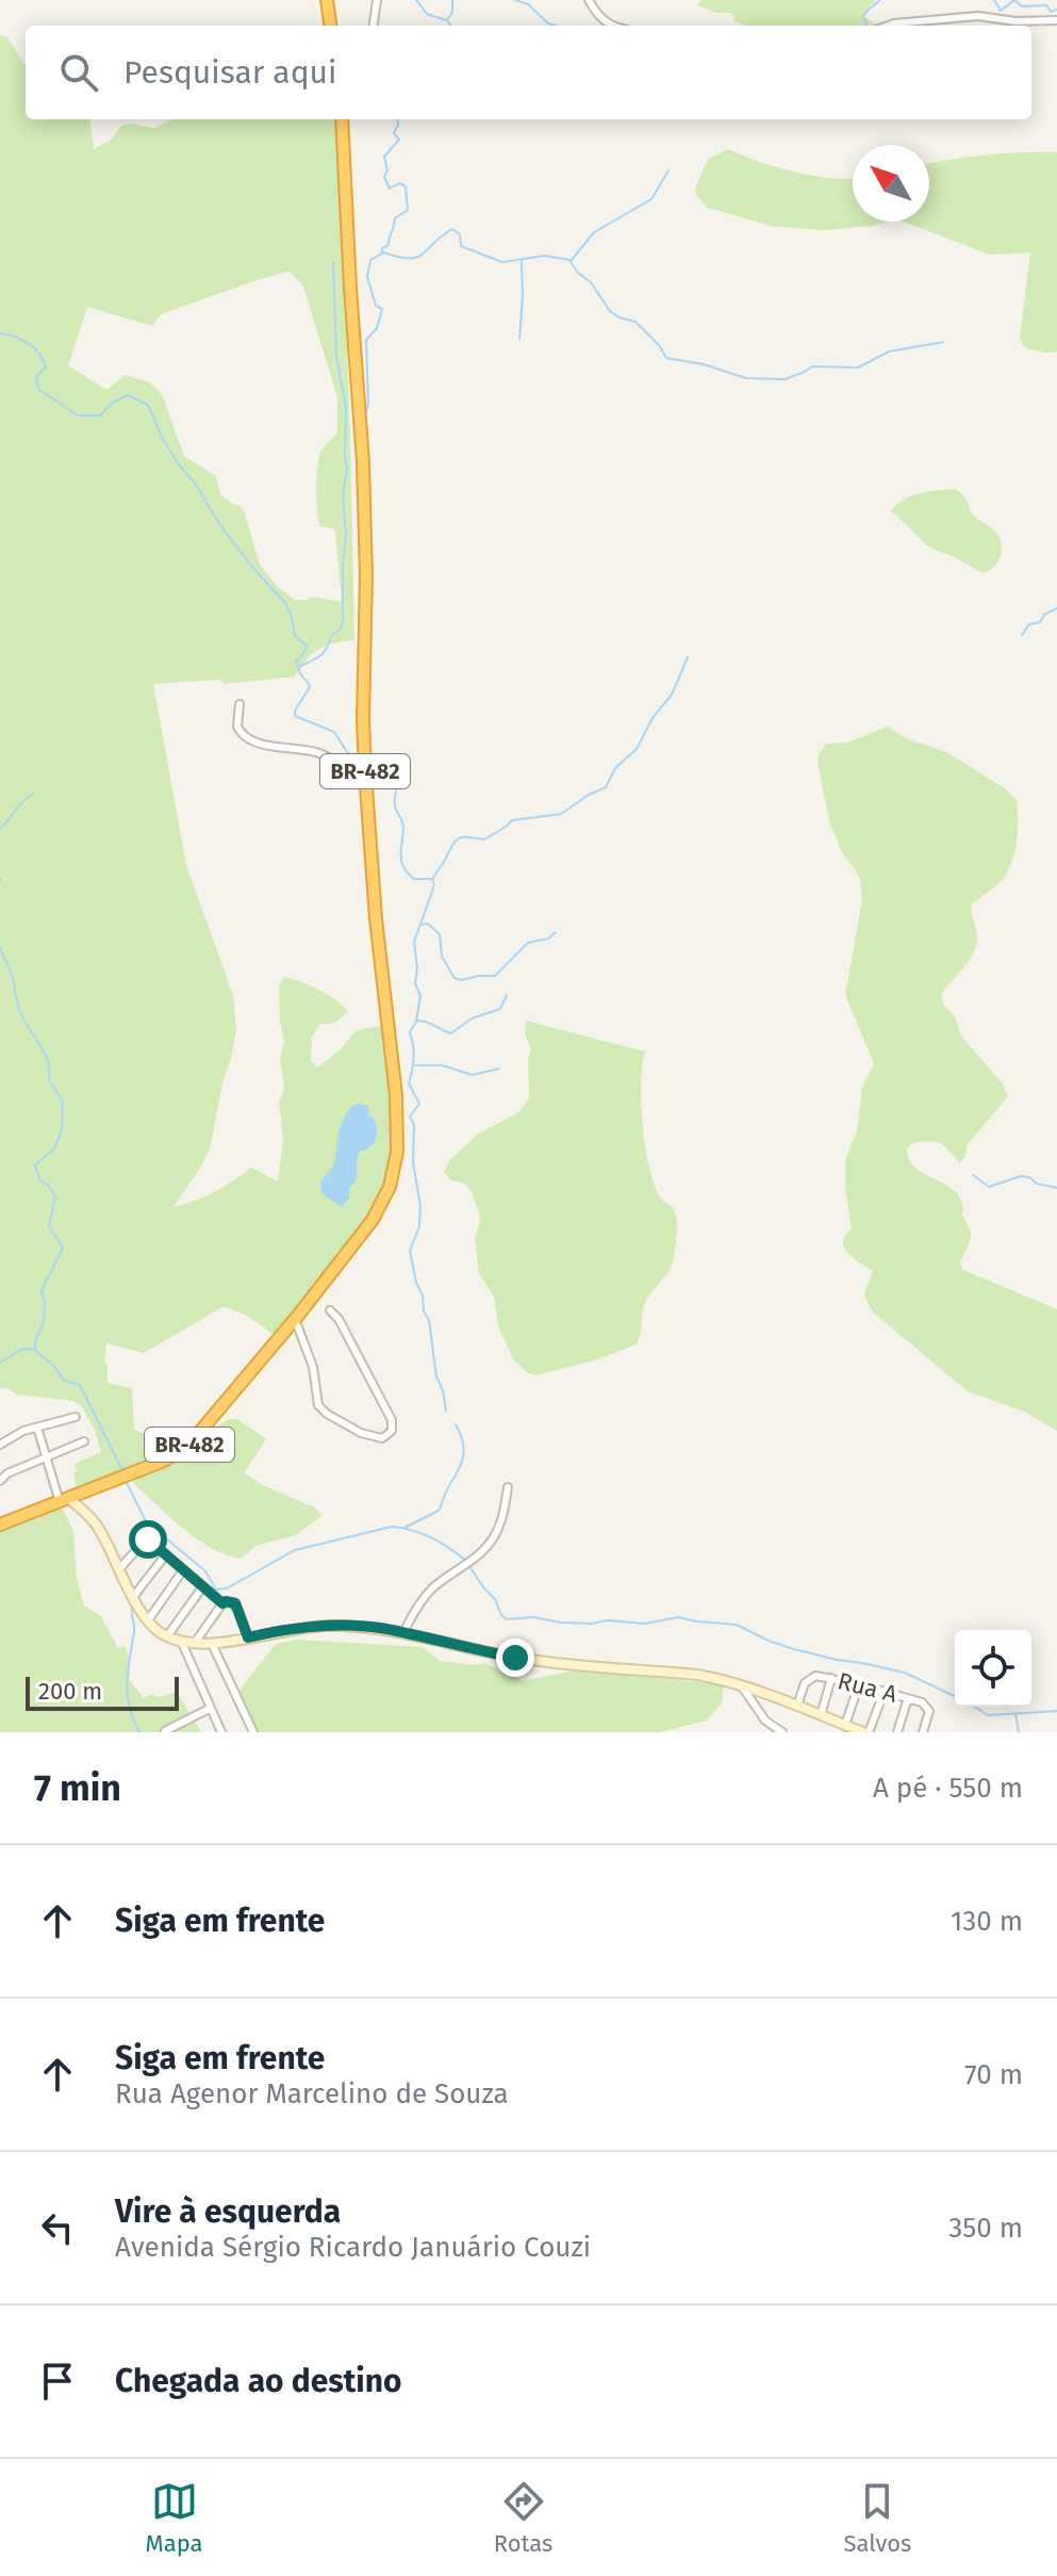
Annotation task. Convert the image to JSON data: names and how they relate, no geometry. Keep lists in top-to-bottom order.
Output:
{
  "streets": {
    "highway": ["BR-482"],
    "street": ["Rua A"]
  },
  "scale_bar": "200 m",
  "north": "top left",
  "page": {
    "search": "Pesquisar aqui",
    "scale": "200 m",
    "heading": ["7 min", "A pé · 550 m"],
    "list": [
      ["Siga em frente", "130 m"],
      ["Siga em frente", "Rua Agenor Marcelino de Souza", "70 m"],
      ["Vire à esquerda", "Avenida Sérgio Ricardo Januário Couzi", "350 m"],
      "Chegada ao destino"
    ],
    "nav": ["Mapa", "Rotas", "Salvos"]
  }
}
